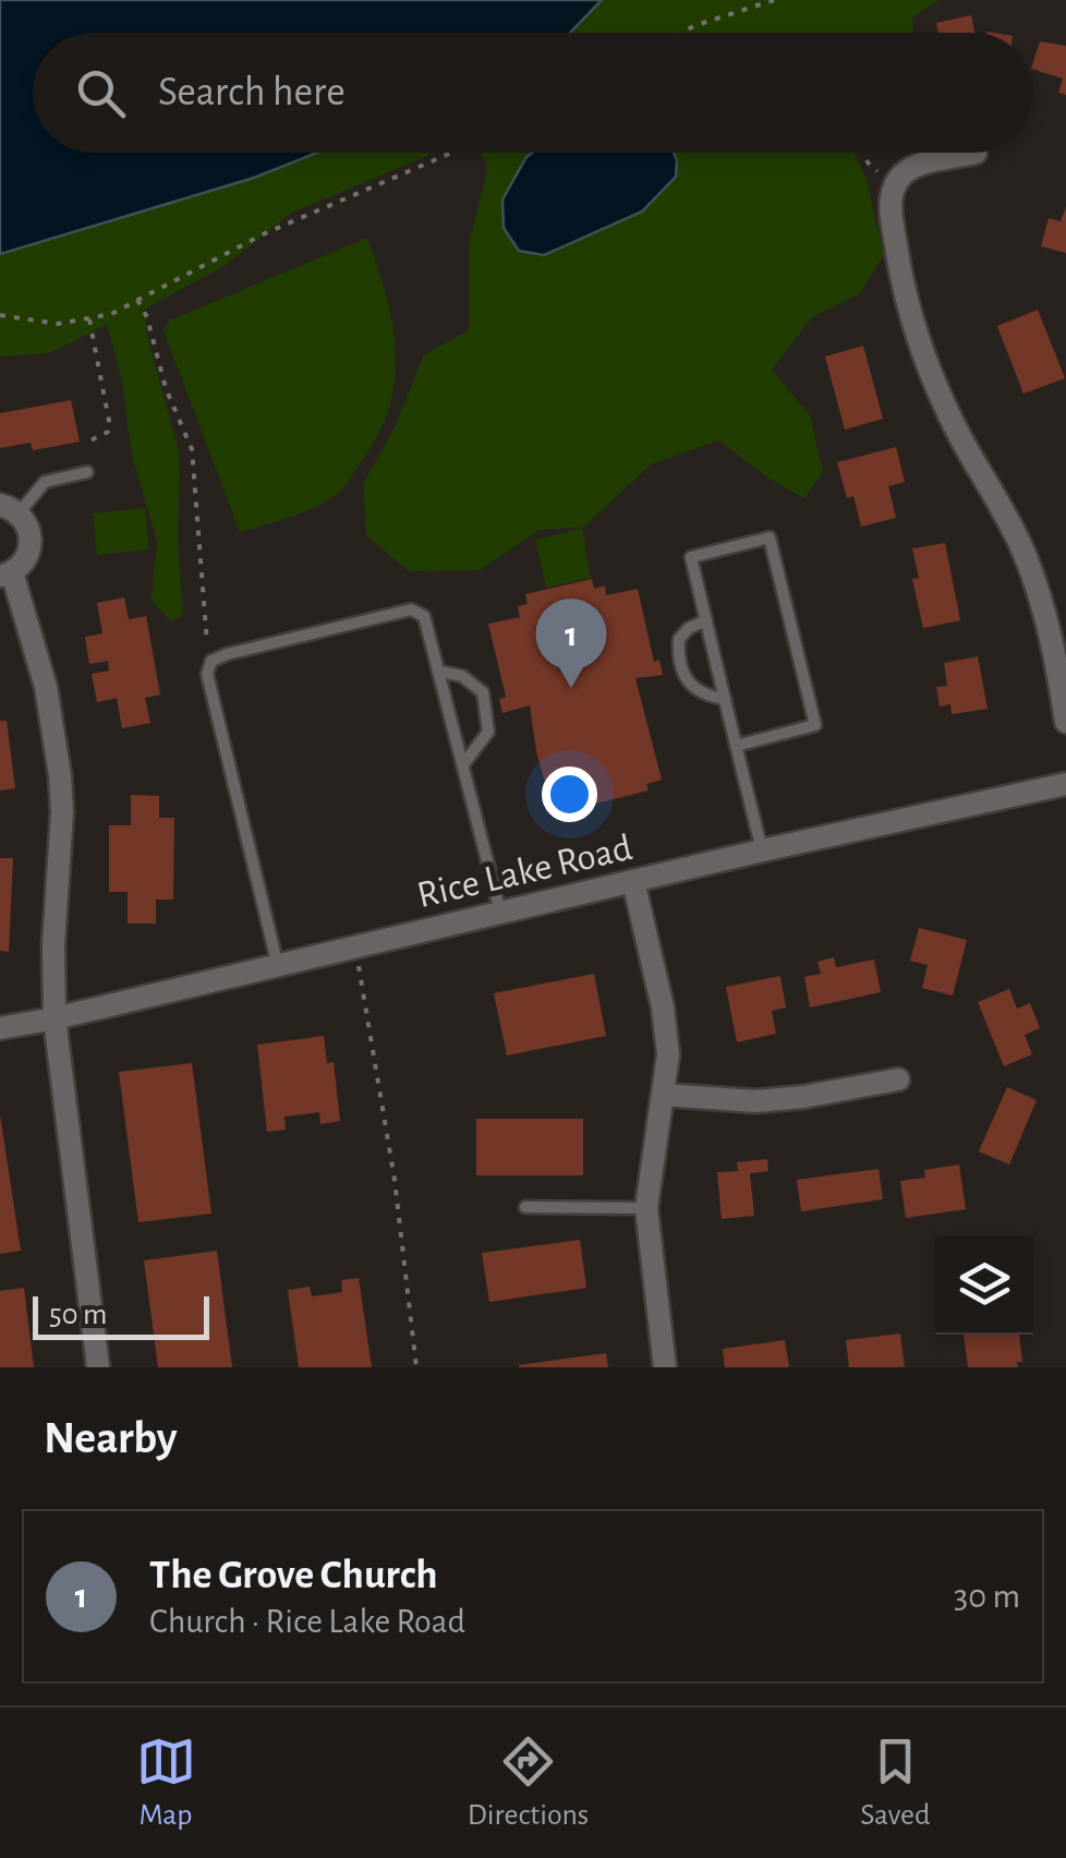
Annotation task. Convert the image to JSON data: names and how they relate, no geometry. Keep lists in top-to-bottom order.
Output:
{
  "streets": {
    "street": ["Rice Lake Road"]
  },
  "scale_bar": "50 m",
  "page": {
    "search": "Search here",
    "pins": "1",
    "scale": "50 m",
    "heading": "Nearby",
    "list": [
      {
        "mark": "1",
        "name": "The Grove Church",
        "note": "Church · Rice Lake Road",
        "value": "30 m"
      }
    ],
    "nav": ["Map", "Directions", "Saved"]
  }
}
